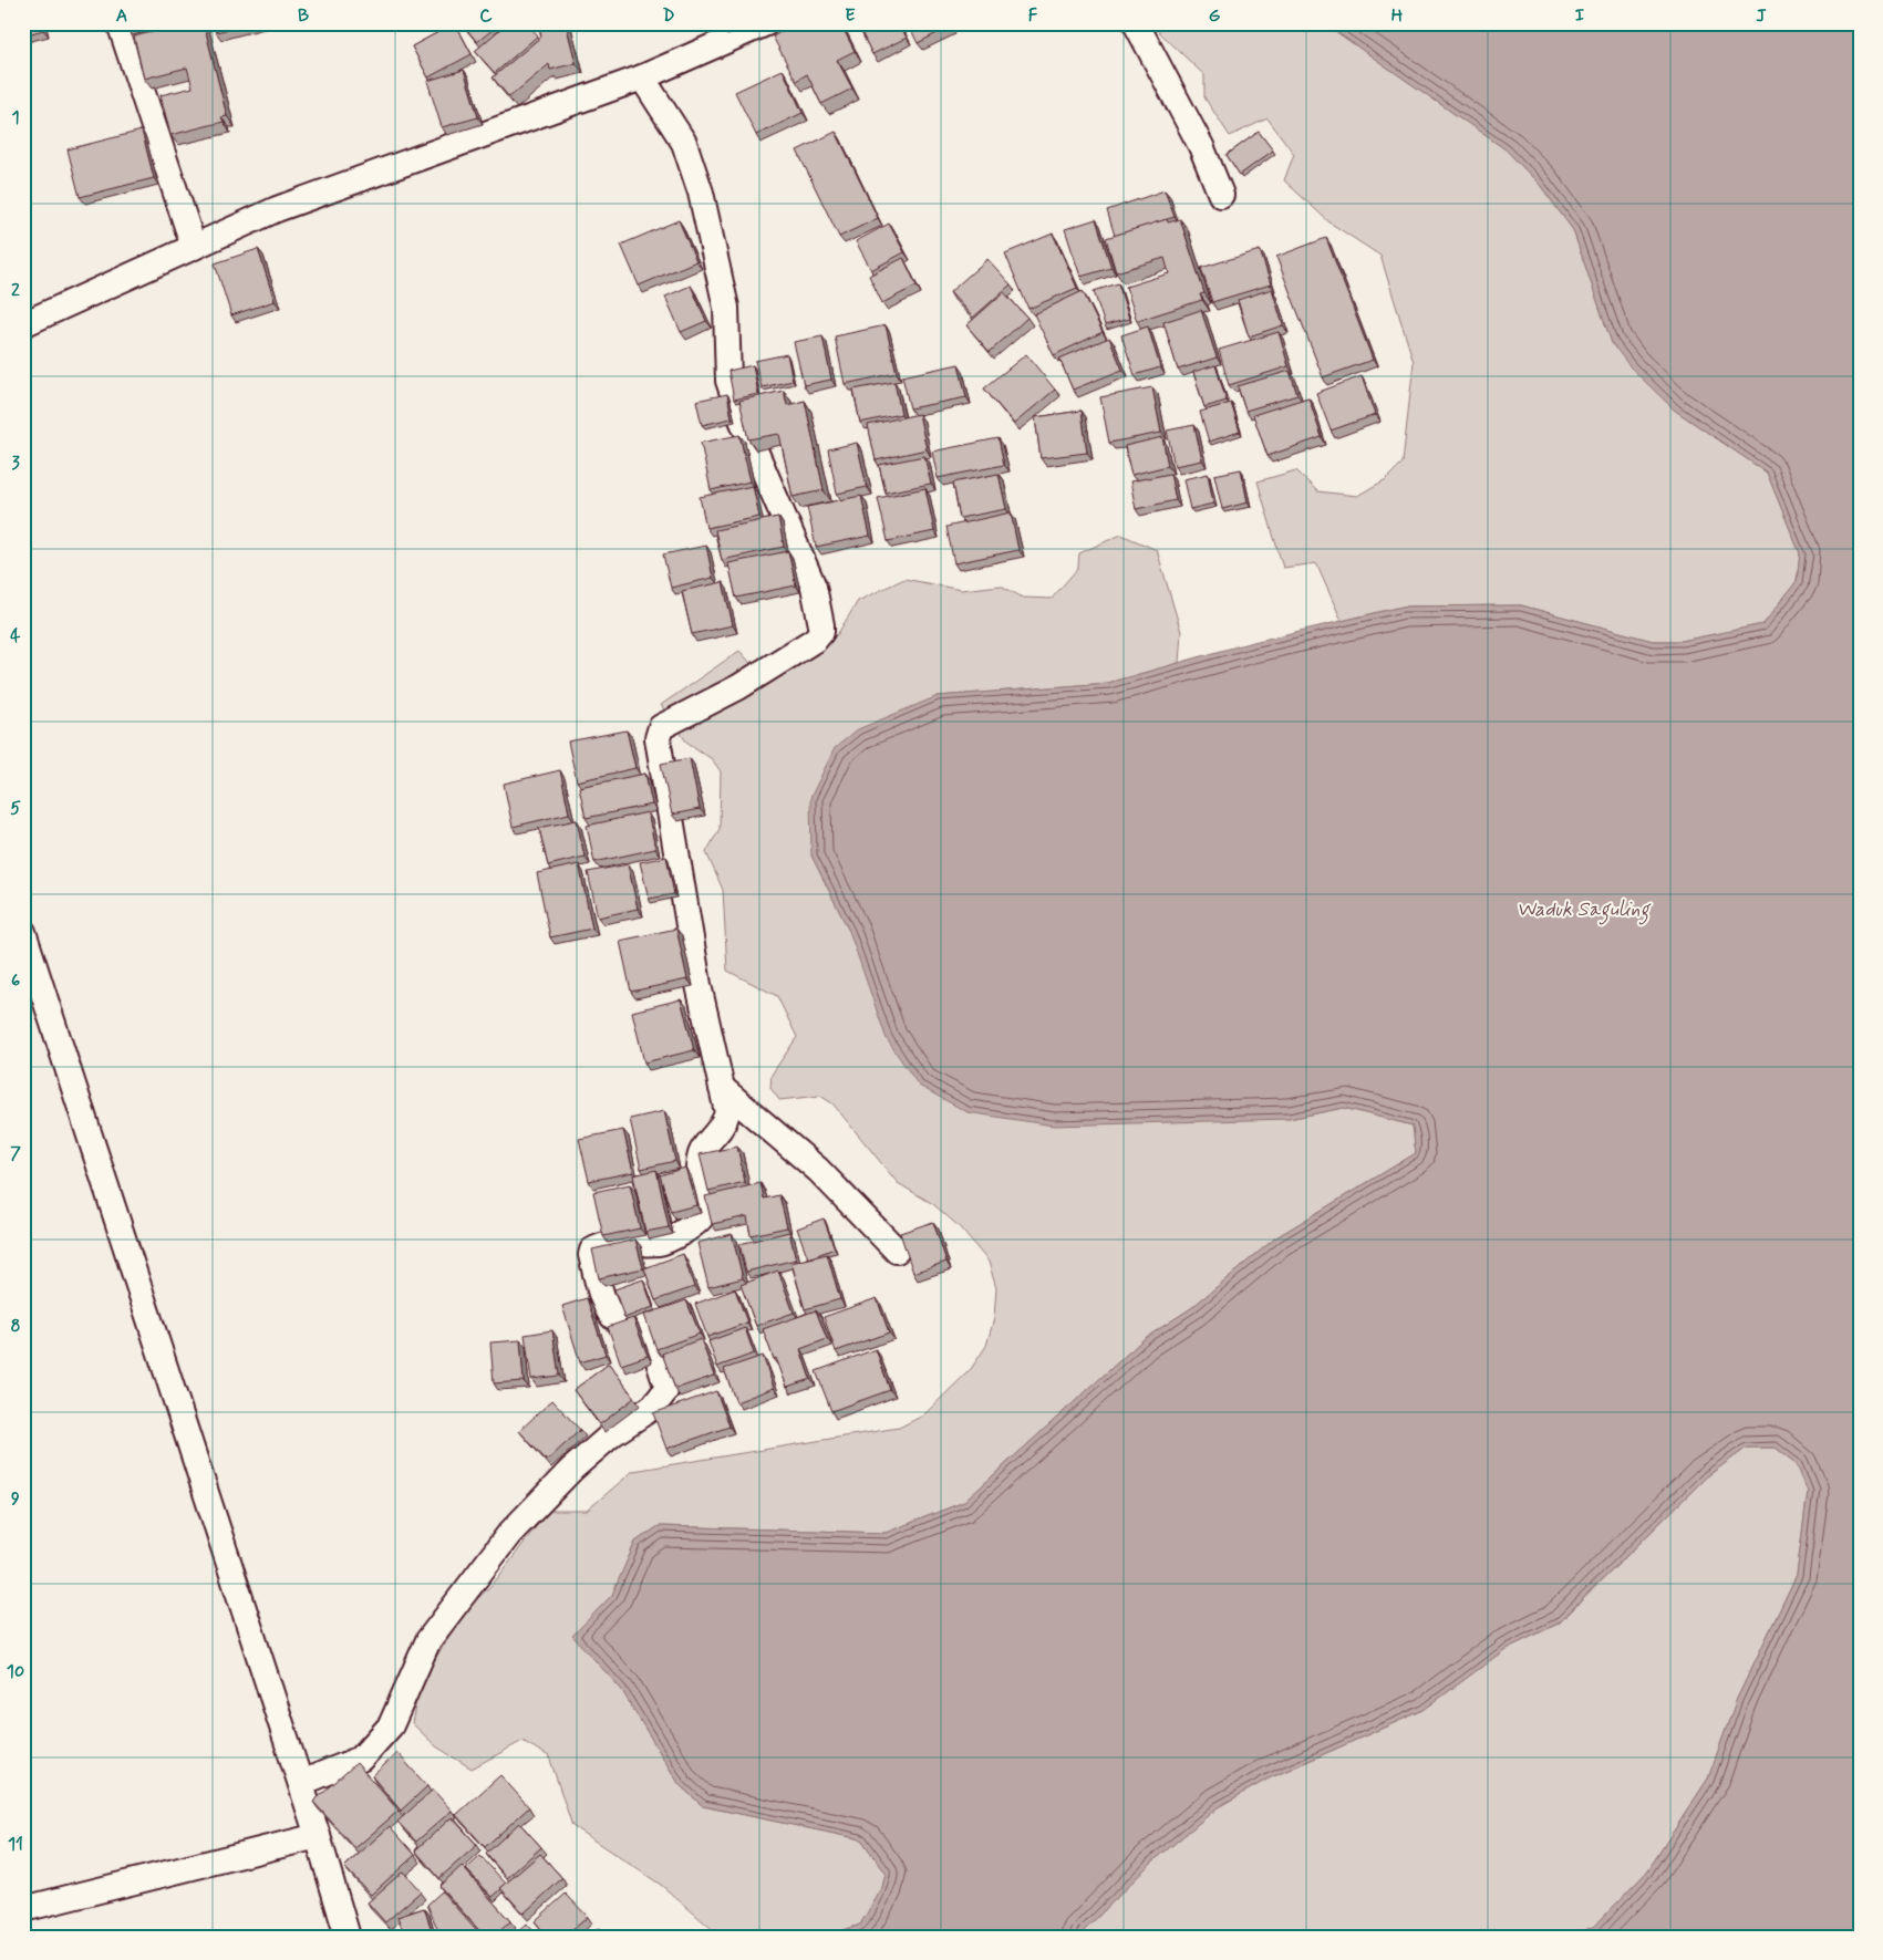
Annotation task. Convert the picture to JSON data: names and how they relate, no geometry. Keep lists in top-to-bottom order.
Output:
{
  "water": ["Waduk Saguling"],
  "grid": {
    "columns": [
      "A",
      "B",
      "C",
      "D",
      "E",
      "F",
      "G",
      "H",
      "I",
      "J"
    ],
    "rows": [
      "1",
      "2",
      "3",
      "4",
      "5",
      "6",
      "7",
      "8",
      "9",
      "10",
      "11"
    ]
  }
}
